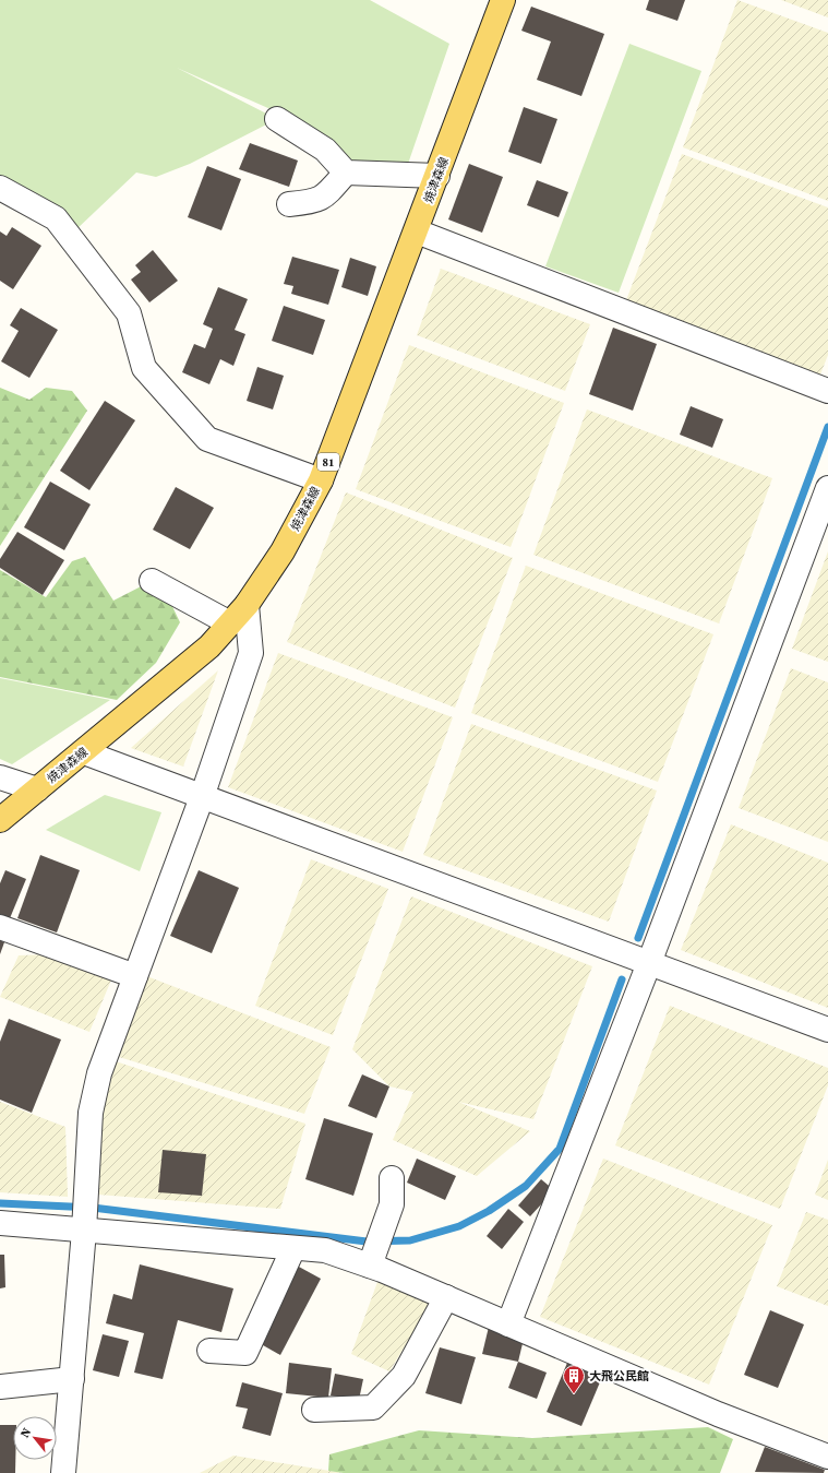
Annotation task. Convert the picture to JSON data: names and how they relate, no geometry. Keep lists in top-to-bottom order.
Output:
{
  "streets": {
    "main road": ["焼津森線", "81"]
  },
  "places": {
    "building": ["大飛公民館"]
  },
  "north": "top left"
}
